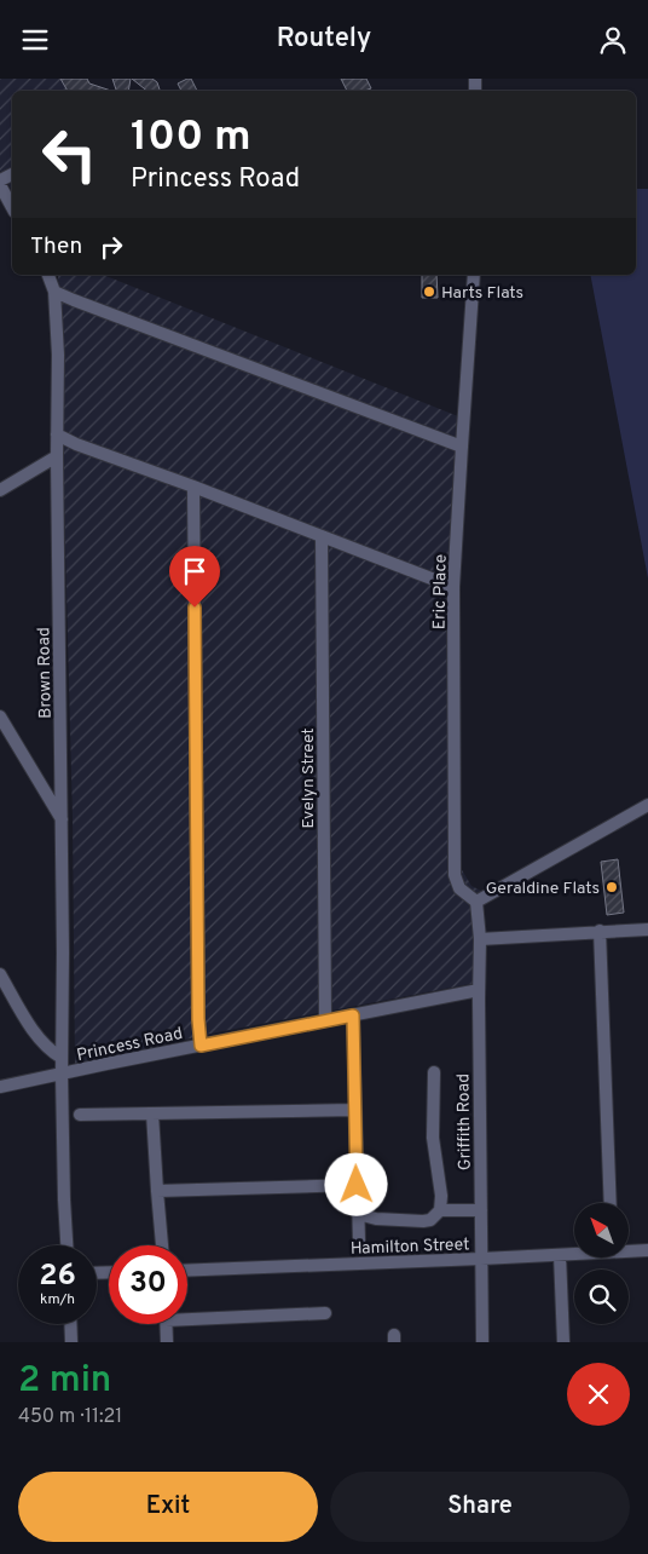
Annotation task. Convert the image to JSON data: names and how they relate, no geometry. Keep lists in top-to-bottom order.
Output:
{
  "streets": {
    "street": [
      "Eric Place",
      "Brown Road",
      "Evelyn Street",
      "Princess Road",
      "Griffith Road",
      "Hamilton Street"
    ]
  },
  "crossings": [
    ["Eric Place", "Griffith Road"],
    ["Brown Road", "Princess Road"],
    ["Evelyn Street", "Princess Road"],
    ["Princess Road", "Griffith Road"],
    ["Griffith Road", "Hamilton Street"]
  ],
  "places": ["Harts Flats", "Geraldine Flats"],
  "north": "top left",
  "page": {
    "header": "Routely",
    "turn": ["100 m", "Princess Road"],
    "then": "Then",
    "speed": "26 km/h",
    "limit": "30",
    "heading": ["2 min", "450 m · 11:21"],
    "buttons": ["Exit", "Share"]
  }
}
